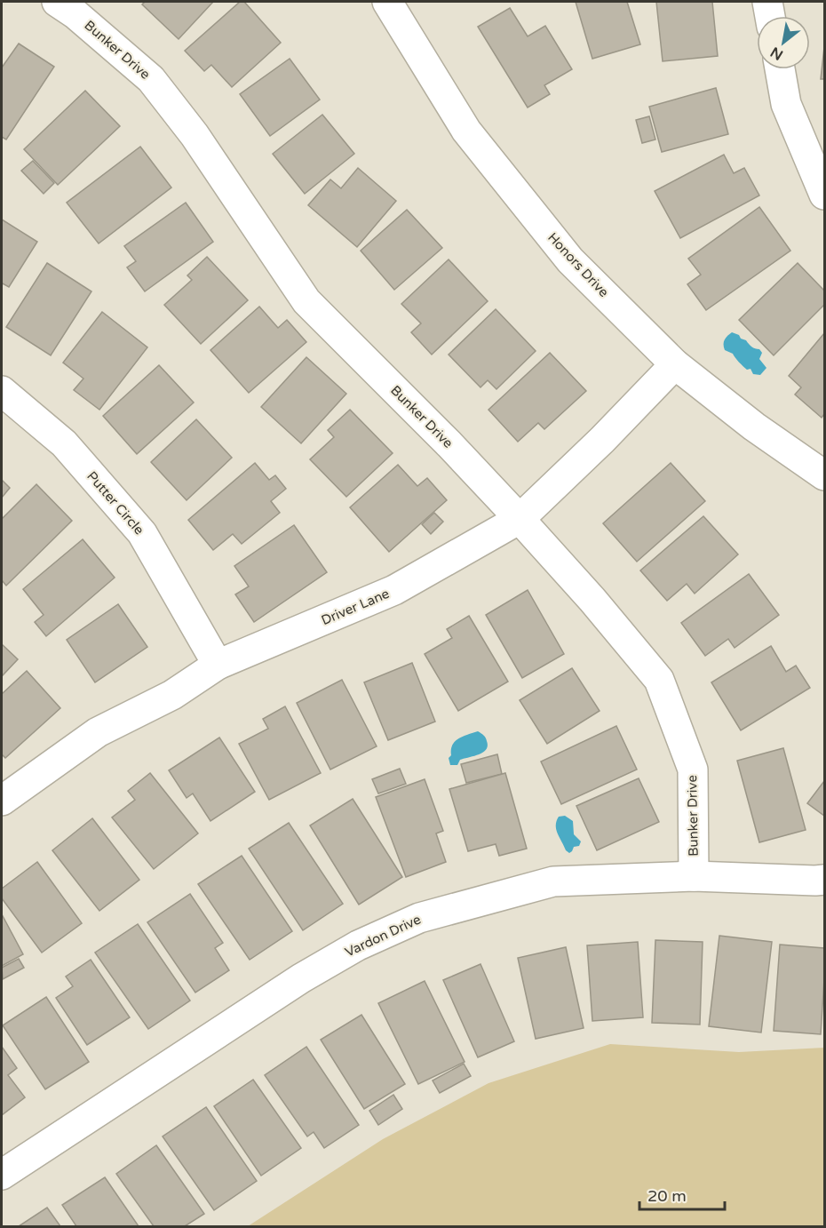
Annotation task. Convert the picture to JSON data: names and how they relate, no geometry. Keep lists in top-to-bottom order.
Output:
{
  "streets": {
    "street": [
      "Bunker Drive",
      "Honors Drive",
      "Putter Circle",
      "Driver Lane",
      "Vardon Drive"
    ]
  },
  "crossings": [
    ["Bunker Drive", "Driver Lane"],
    ["Bunker Drive", "Vardon Drive"],
    ["Honors Drive", "Driver Lane"],
    ["Putter Circle", "Driver Lane"]
  ],
  "scale_bar": "20 m",
  "north": "bottom left"
}
